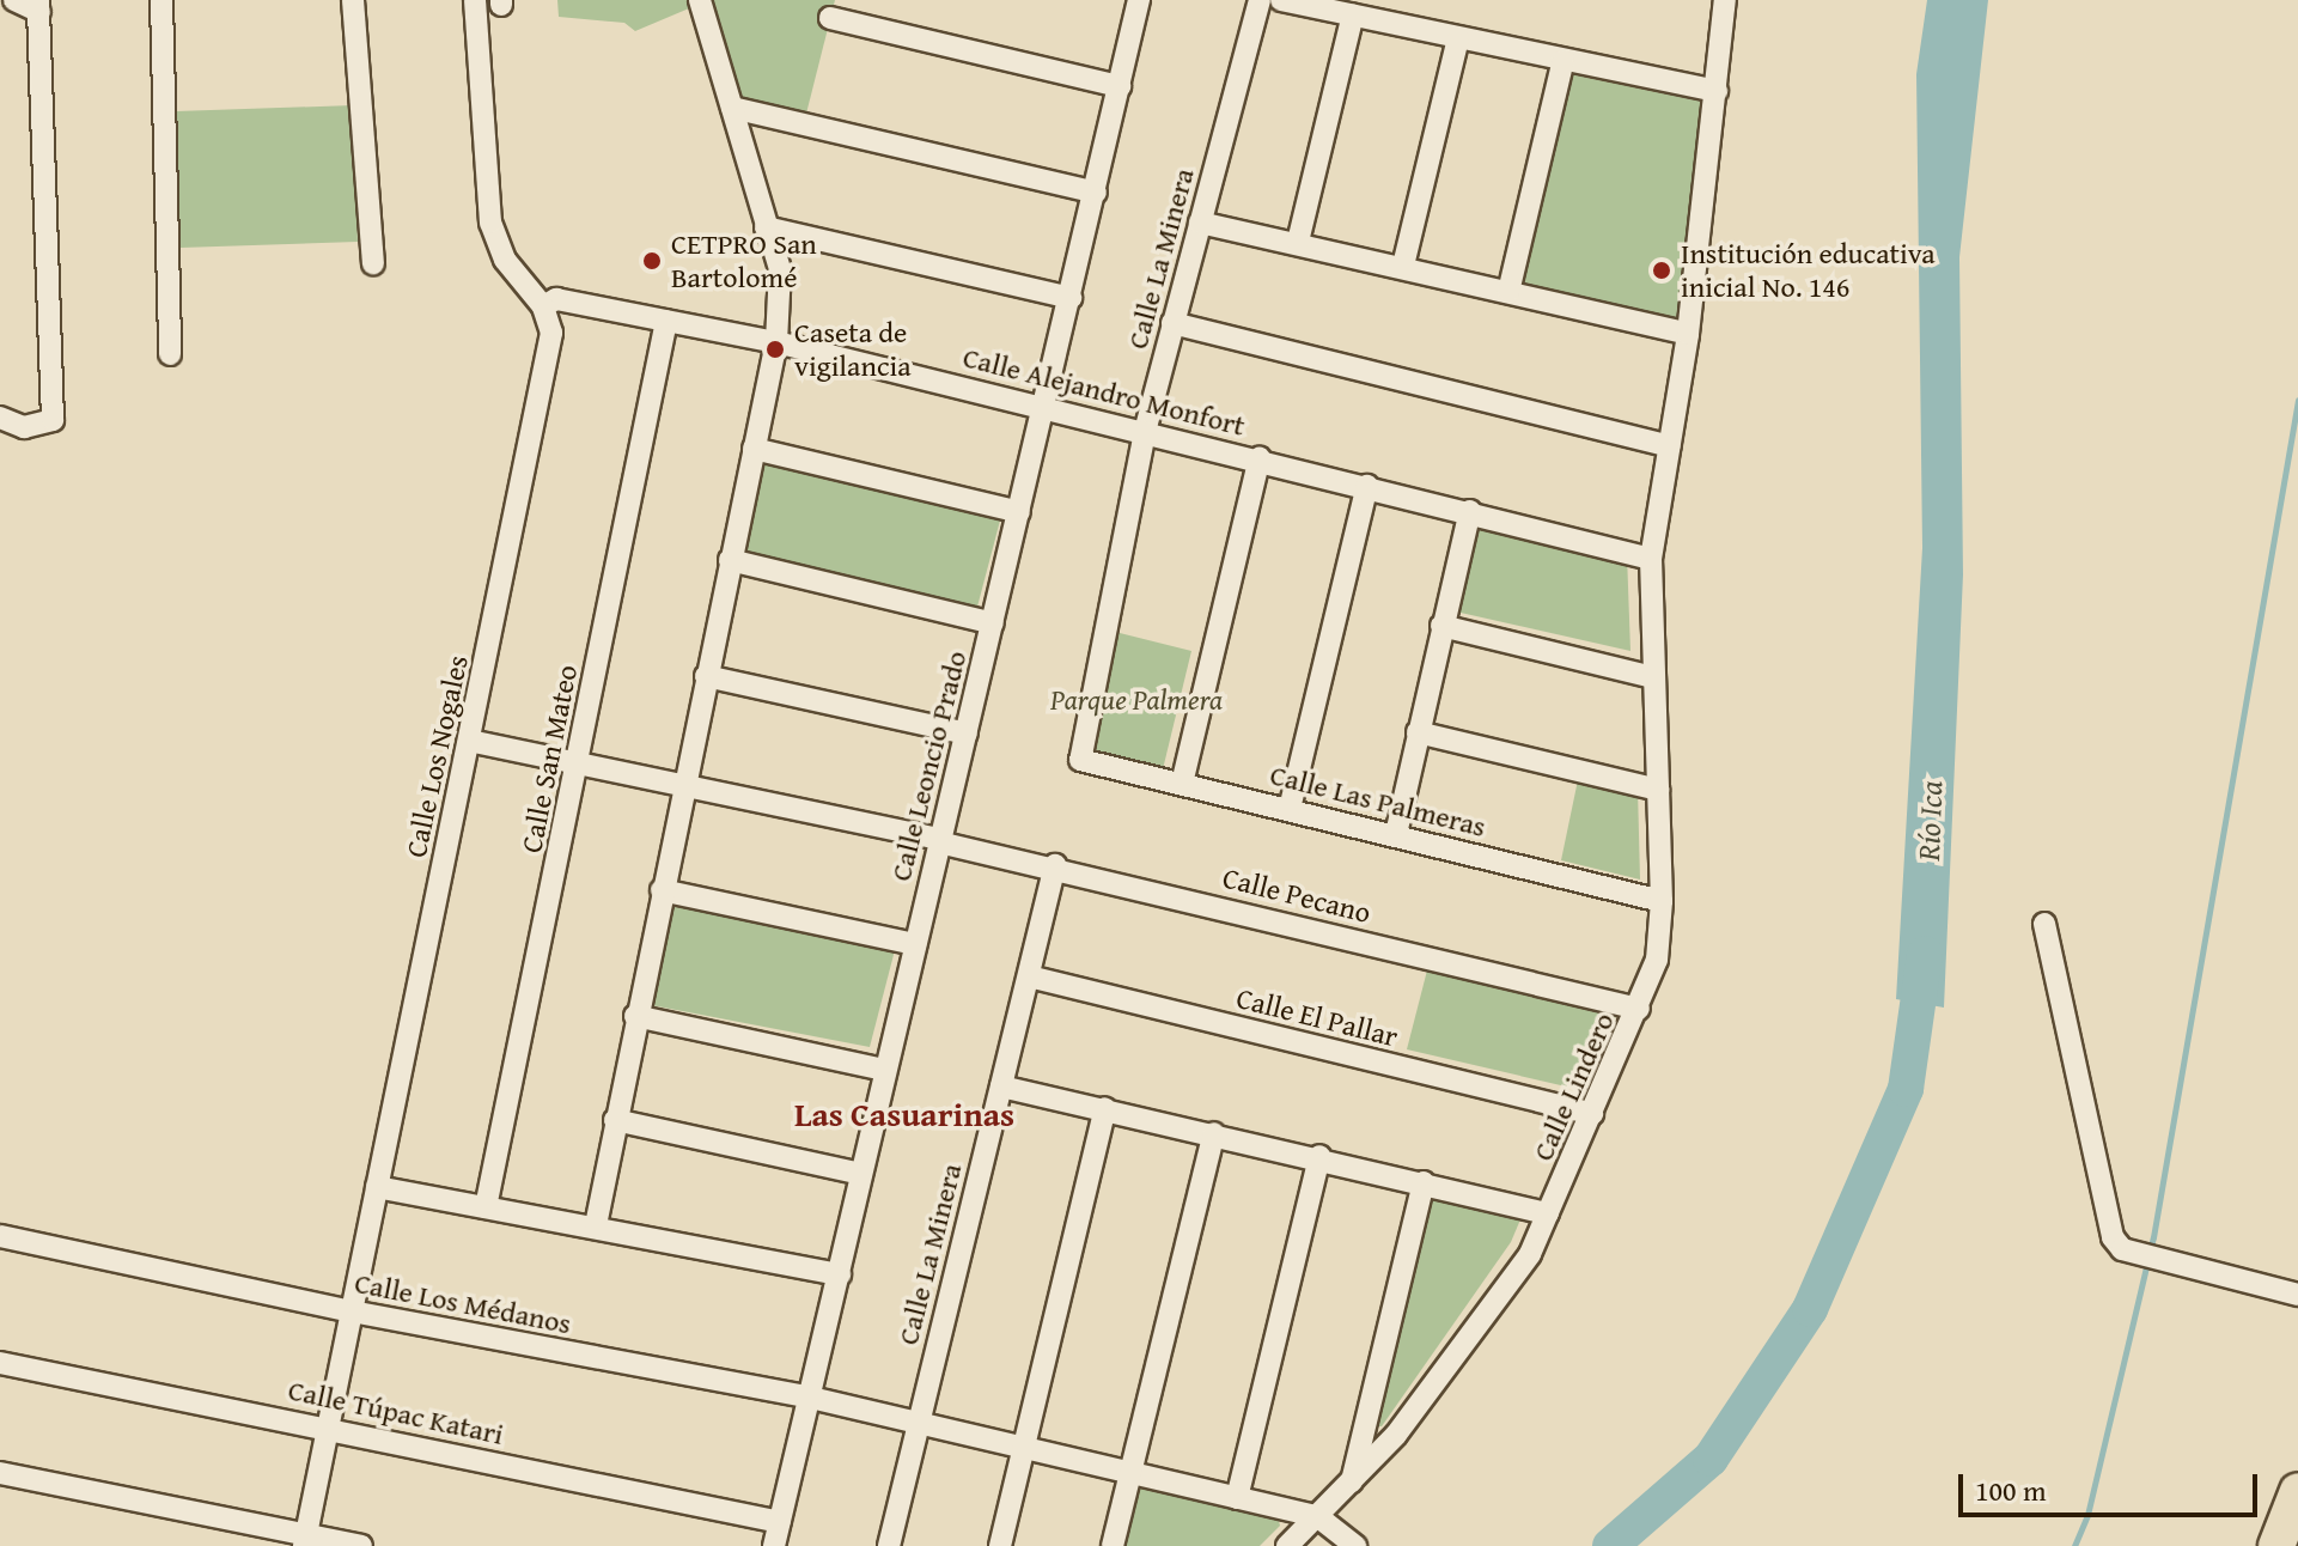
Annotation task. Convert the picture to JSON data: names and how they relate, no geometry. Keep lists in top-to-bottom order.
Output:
{
  "streets": {
    "street": [
      "Calle La Minera",
      "Calle Alejandro Monfort",
      "Calle Los Nogales",
      "Calle San Mateo",
      "Calle Leoncio Prado",
      "Calle Las Palmeras",
      "Calle Pecano",
      "Calle El Pallar",
      "Calle Lindero",
      "Calle Los Médanos",
      "Calle Túpac Katari"
    ]
  },
  "crossings": [
    ["Calle La Minera", "Calle Alejandro Monfort"],
    ["Calle La Minera", "Calle Las Palmeras"],
    ["Calle La Minera", "Calle Pecano"],
    ["Calle La Minera", "Calle El Pallar"],
    ["Calle La Minera", "Calle Los Médanos"],
    ["Calle Alejandro Monfort", "Calle Los Nogales"],
    ["Calle Alejandro Monfort", "Calle San Mateo"],
    ["Calle Alejandro Monfort", "Calle Leoncio Prado"],
    ["Calle Alejandro Monfort", "Calle Lindero"],
    ["Calle Los Nogales", "Calle Pecano"],
    ["Calle Los Nogales", "Calle Los Médanos"],
    ["Calle Los Nogales", "Calle Túpac Katari"],
    ["Calle San Mateo", "Calle Pecano"],
    ["Calle Leoncio Prado", "Calle Pecano"],
    ["Calle Leoncio Prado", "Calle Los Médanos"],
    ["Calle Leoncio Prado", "Calle Túpac Katari"],
    ["Calle Las Palmeras", "Calle Lindero"],
    ["Calle Pecano", "Calle Lindero"],
    ["Calle El Pallar", "Calle Lindero"],
    ["Calle Lindero", "Calle Los Médanos"]
  ],
  "districts": ["Las Casuarinas"],
  "water": ["Río Ica"],
  "parks": ["Parque Palmera"],
  "places": ["CETPRO San Bartolomé", "Institución educativa inicial No. 146", "Caseta de vigilancia"],
  "scale_bar": "100 m"
}
